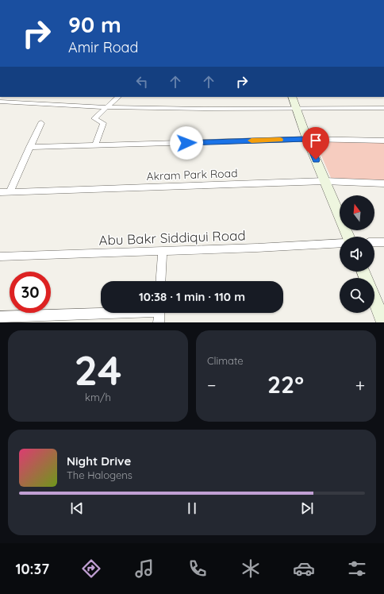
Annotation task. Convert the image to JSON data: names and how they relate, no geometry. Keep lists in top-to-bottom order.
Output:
{
  "streets": {
    "street": ["Akram Park Road", "Abu Bakr Siddiqui Road"]
  },
  "north": "top",
  "page": {
    "turn": ["90 m", "Amir Road"],
    "limit": "30",
    "trip": "10:38 · 1 min · 110 m",
    "tile": [
      ["24", "km/h"],
      "Climate"
    ],
    "heat": ["−", "22°", "+"],
    "song": ["Night Drive", "The Halogens"],
    "tabs": "10:37"
  }
}
